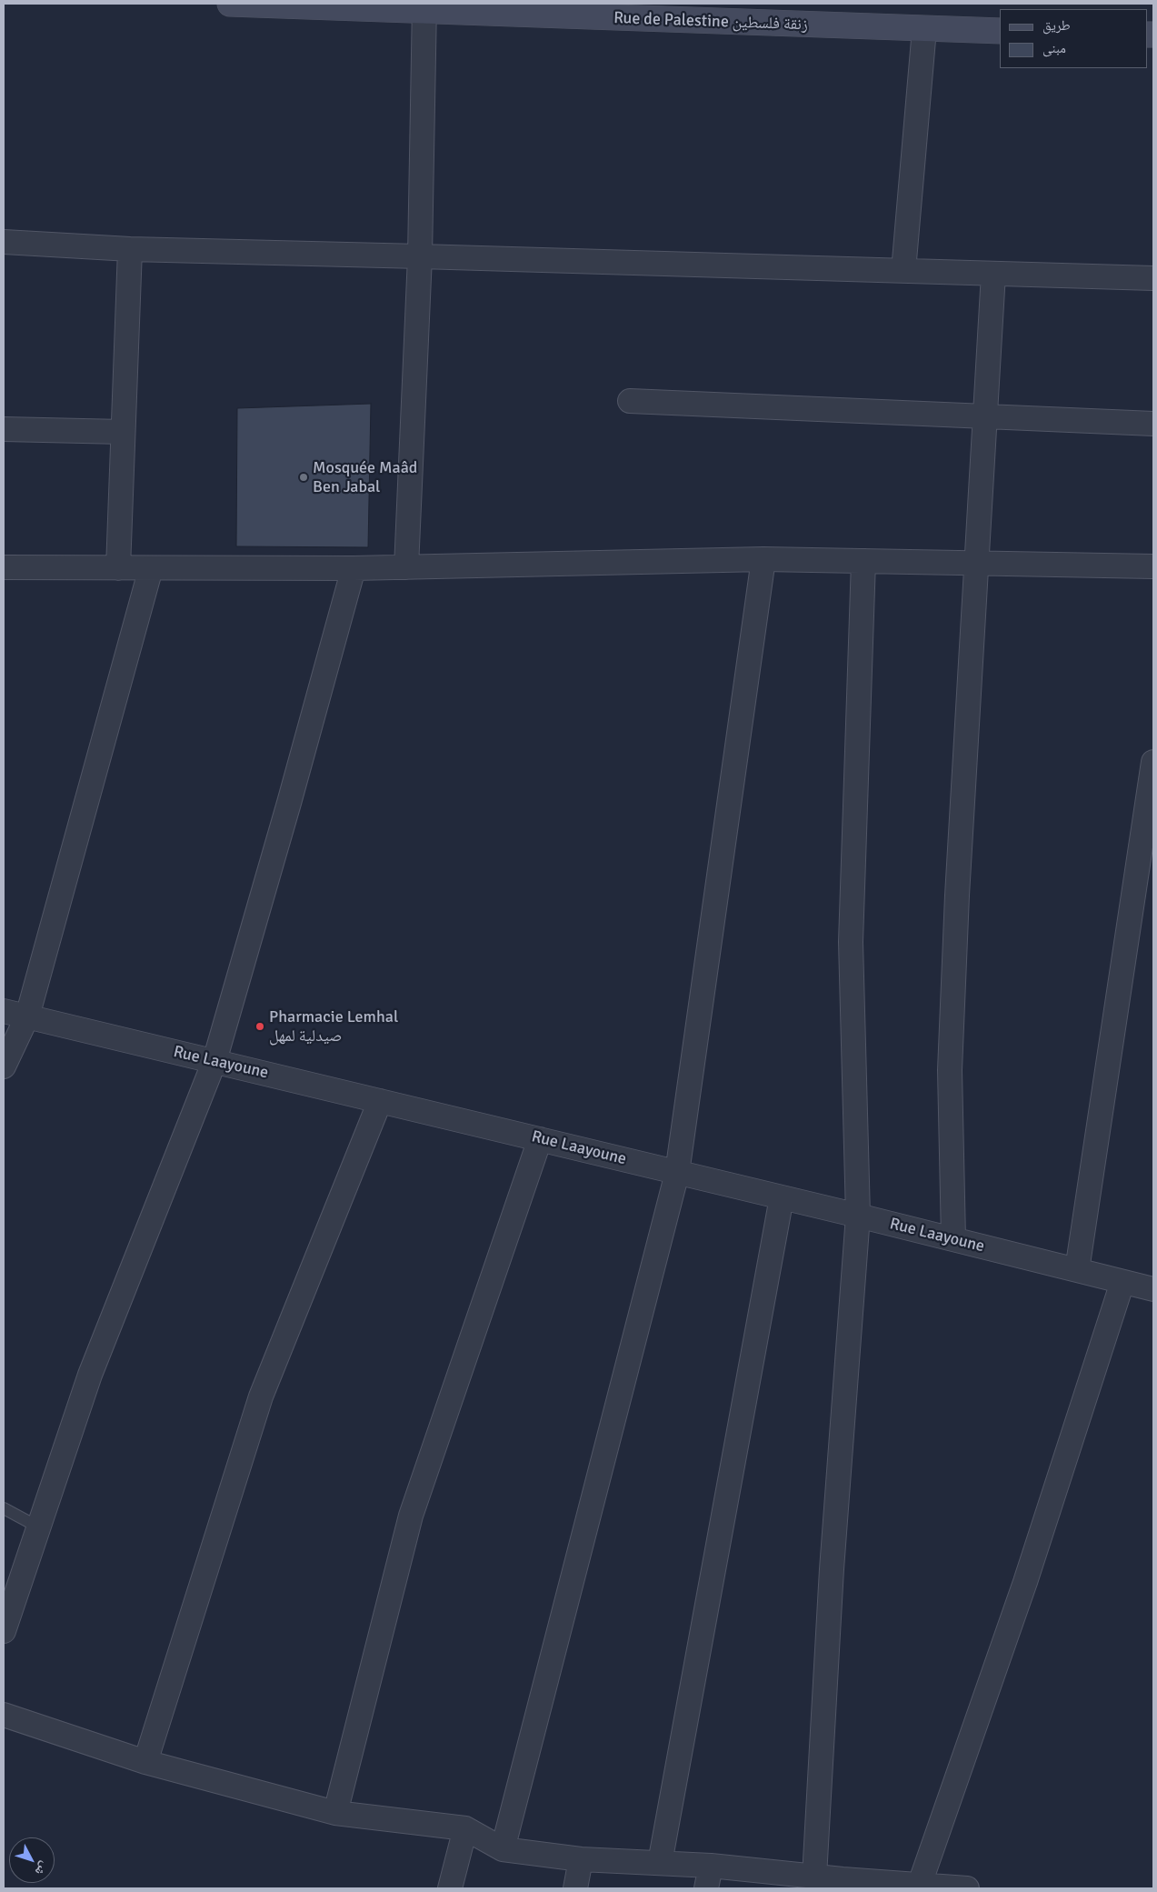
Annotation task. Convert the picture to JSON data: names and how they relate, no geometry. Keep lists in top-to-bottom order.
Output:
{
  "streets": {
    "main road": ["Rue de Palestine زنقة فلسطين"],
    "street": ["Rue Laayoune"]
  },
  "places": ["Mosquée Maâd Ben Jabal", "Pharmacie Lemhal صيدلية لمهل"],
  "legend": ["طريق", "مبنى"],
  "north": "bottom right"
}
